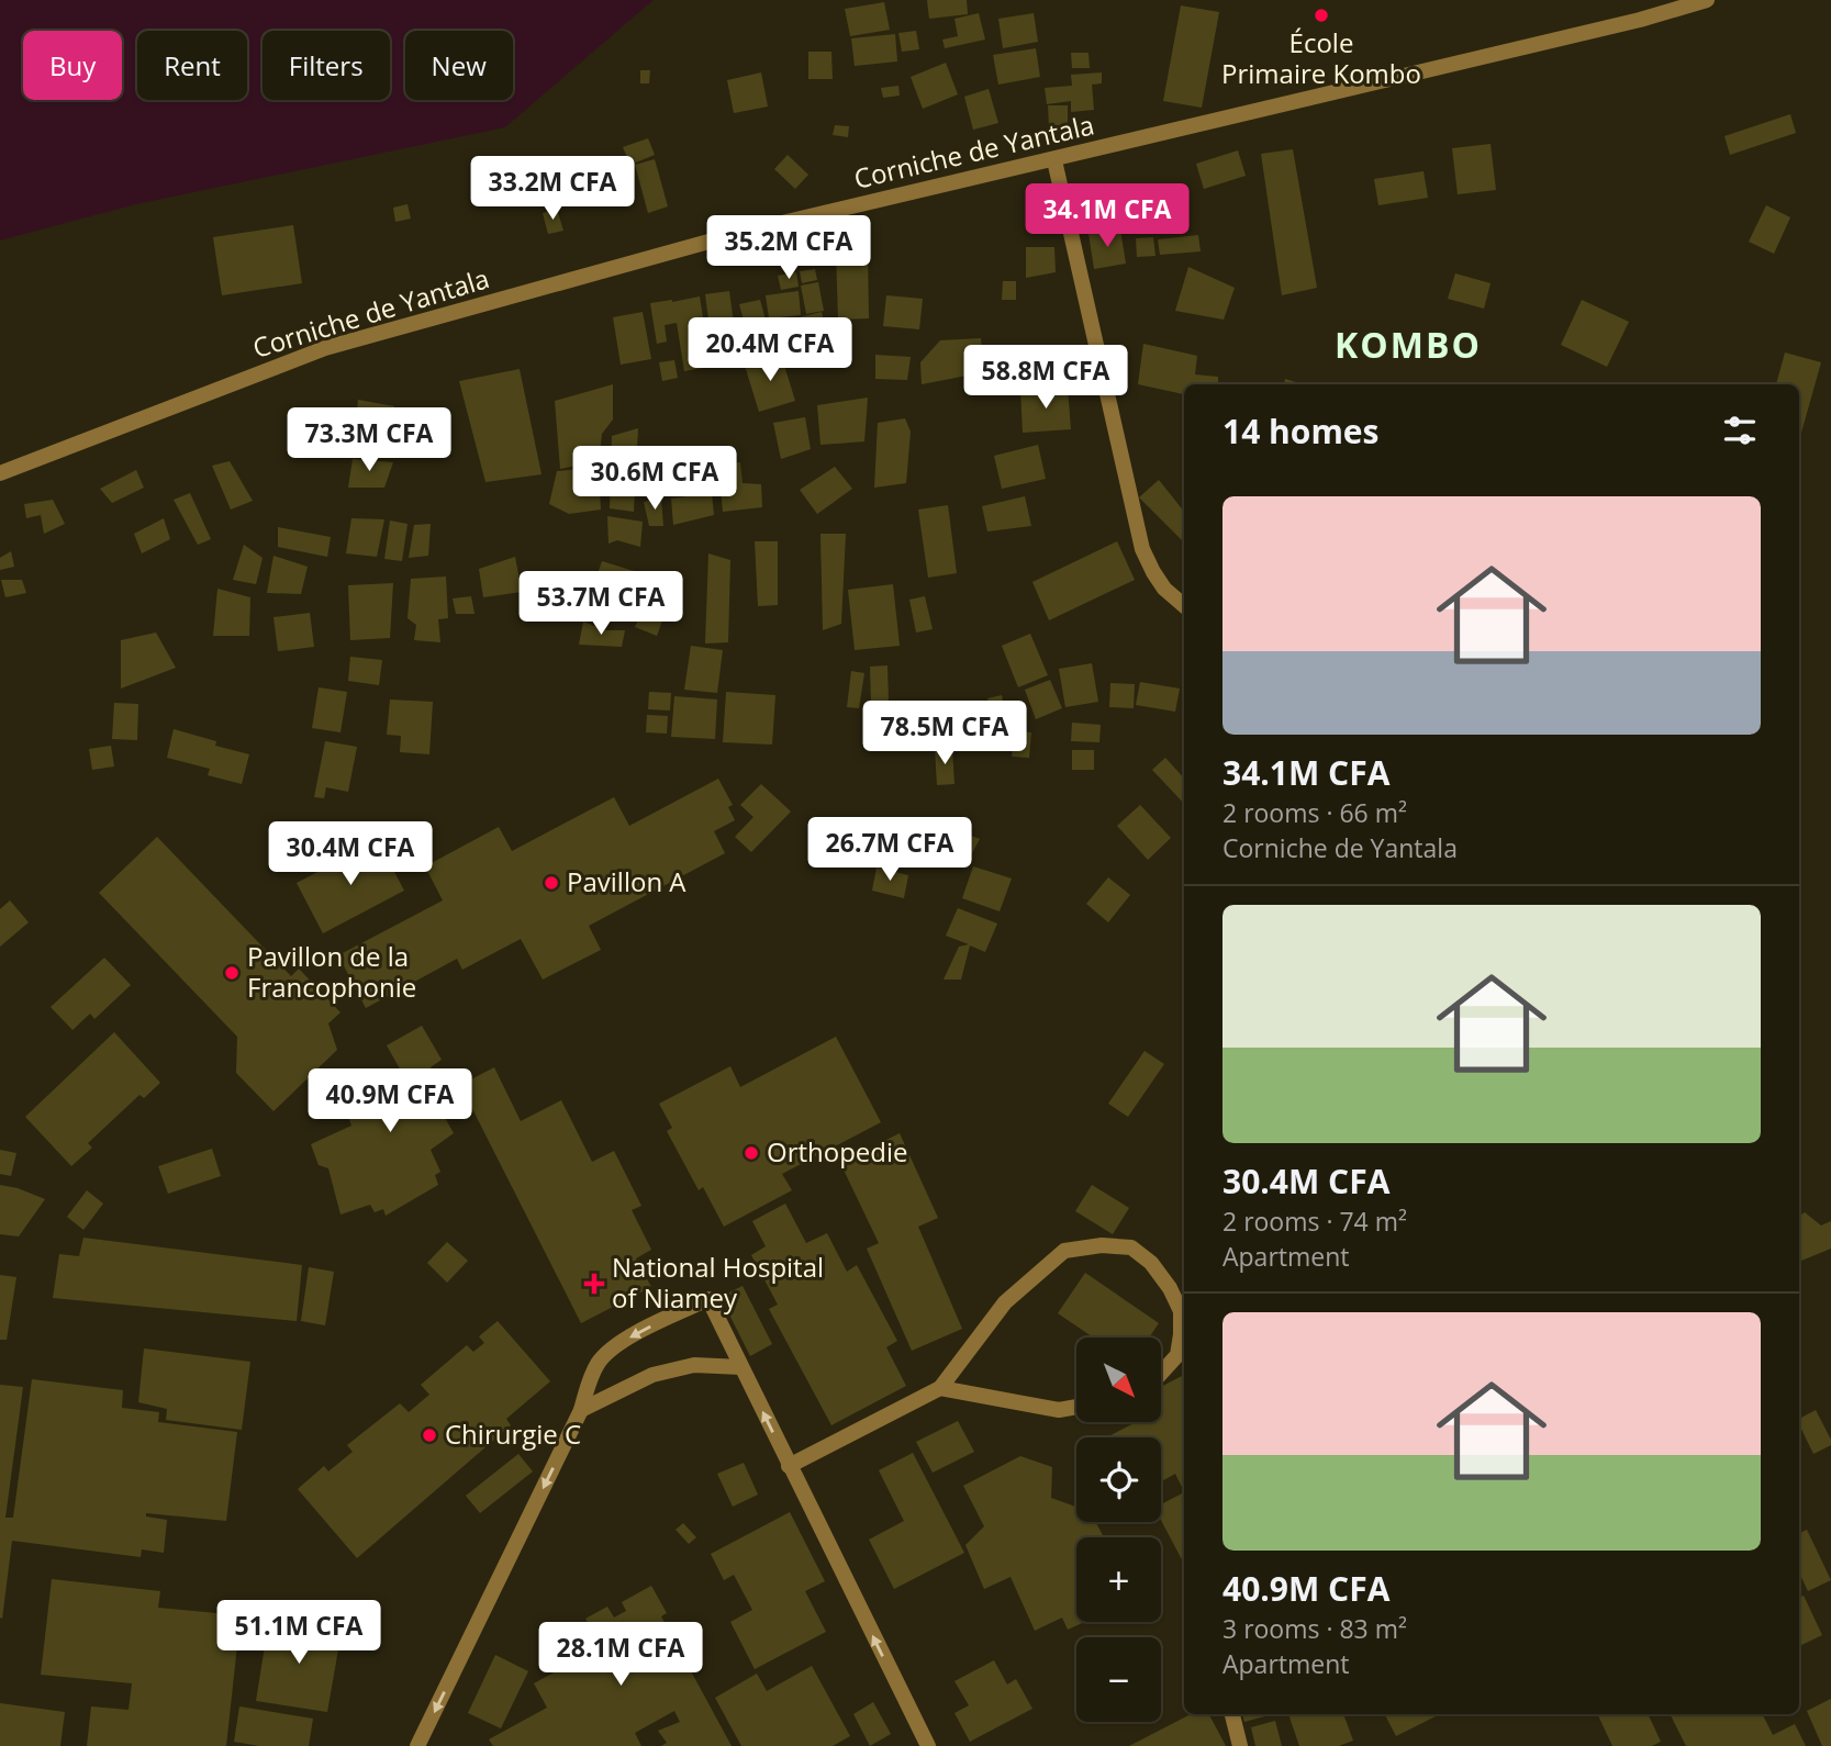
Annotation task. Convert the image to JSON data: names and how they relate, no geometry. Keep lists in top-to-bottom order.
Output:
{
  "streets": {
    "street": ["Corniche de Yantala"]
  },
  "districts": ["KOMBO"],
  "places": {
    "other": [
      "École Primaire Kombo",
      "Pavillon A",
      "Pavillon de la Francophonie",
      "Orthopedie",
      "Chirurgie C"
    ],
    "health": ["National Hospital of Niamey"]
  },
  "north": "bottom right",
  "page": {
    "chip": [
      "Buy",
      "Rent",
      "Filters",
      "New"
    ],
    "price": [
      "33.2M CFA",
      "34.1M CFA",
      "35.2M CFA",
      "20.4M CFA",
      "58.8M CFA",
      "73.3M CFA",
      "30.6M CFA",
      "53.7M CFA",
      "78.5M CFA",
      "26.7M CFA",
      "30.4M CFA",
      "40.9M CFA",
      "51.1M CFA",
      "28.1M CFA"
    ],
    "heading": "14 homes",
    "list": [
      {
        "name": "34.1M CFA",
        "note": "2 rooms · 66 m² · Corniche de Yantala"
      },
      {
        "name": "30.4M CFA",
        "note": "2 rooms · 74 m² · Apartment"
      },
      {
        "name": "40.9M CFA",
        "note": "3 rooms · 83 m² · Apartment"
      }
    ],
    "map_buttons": ["+", "−"]
  }
}
